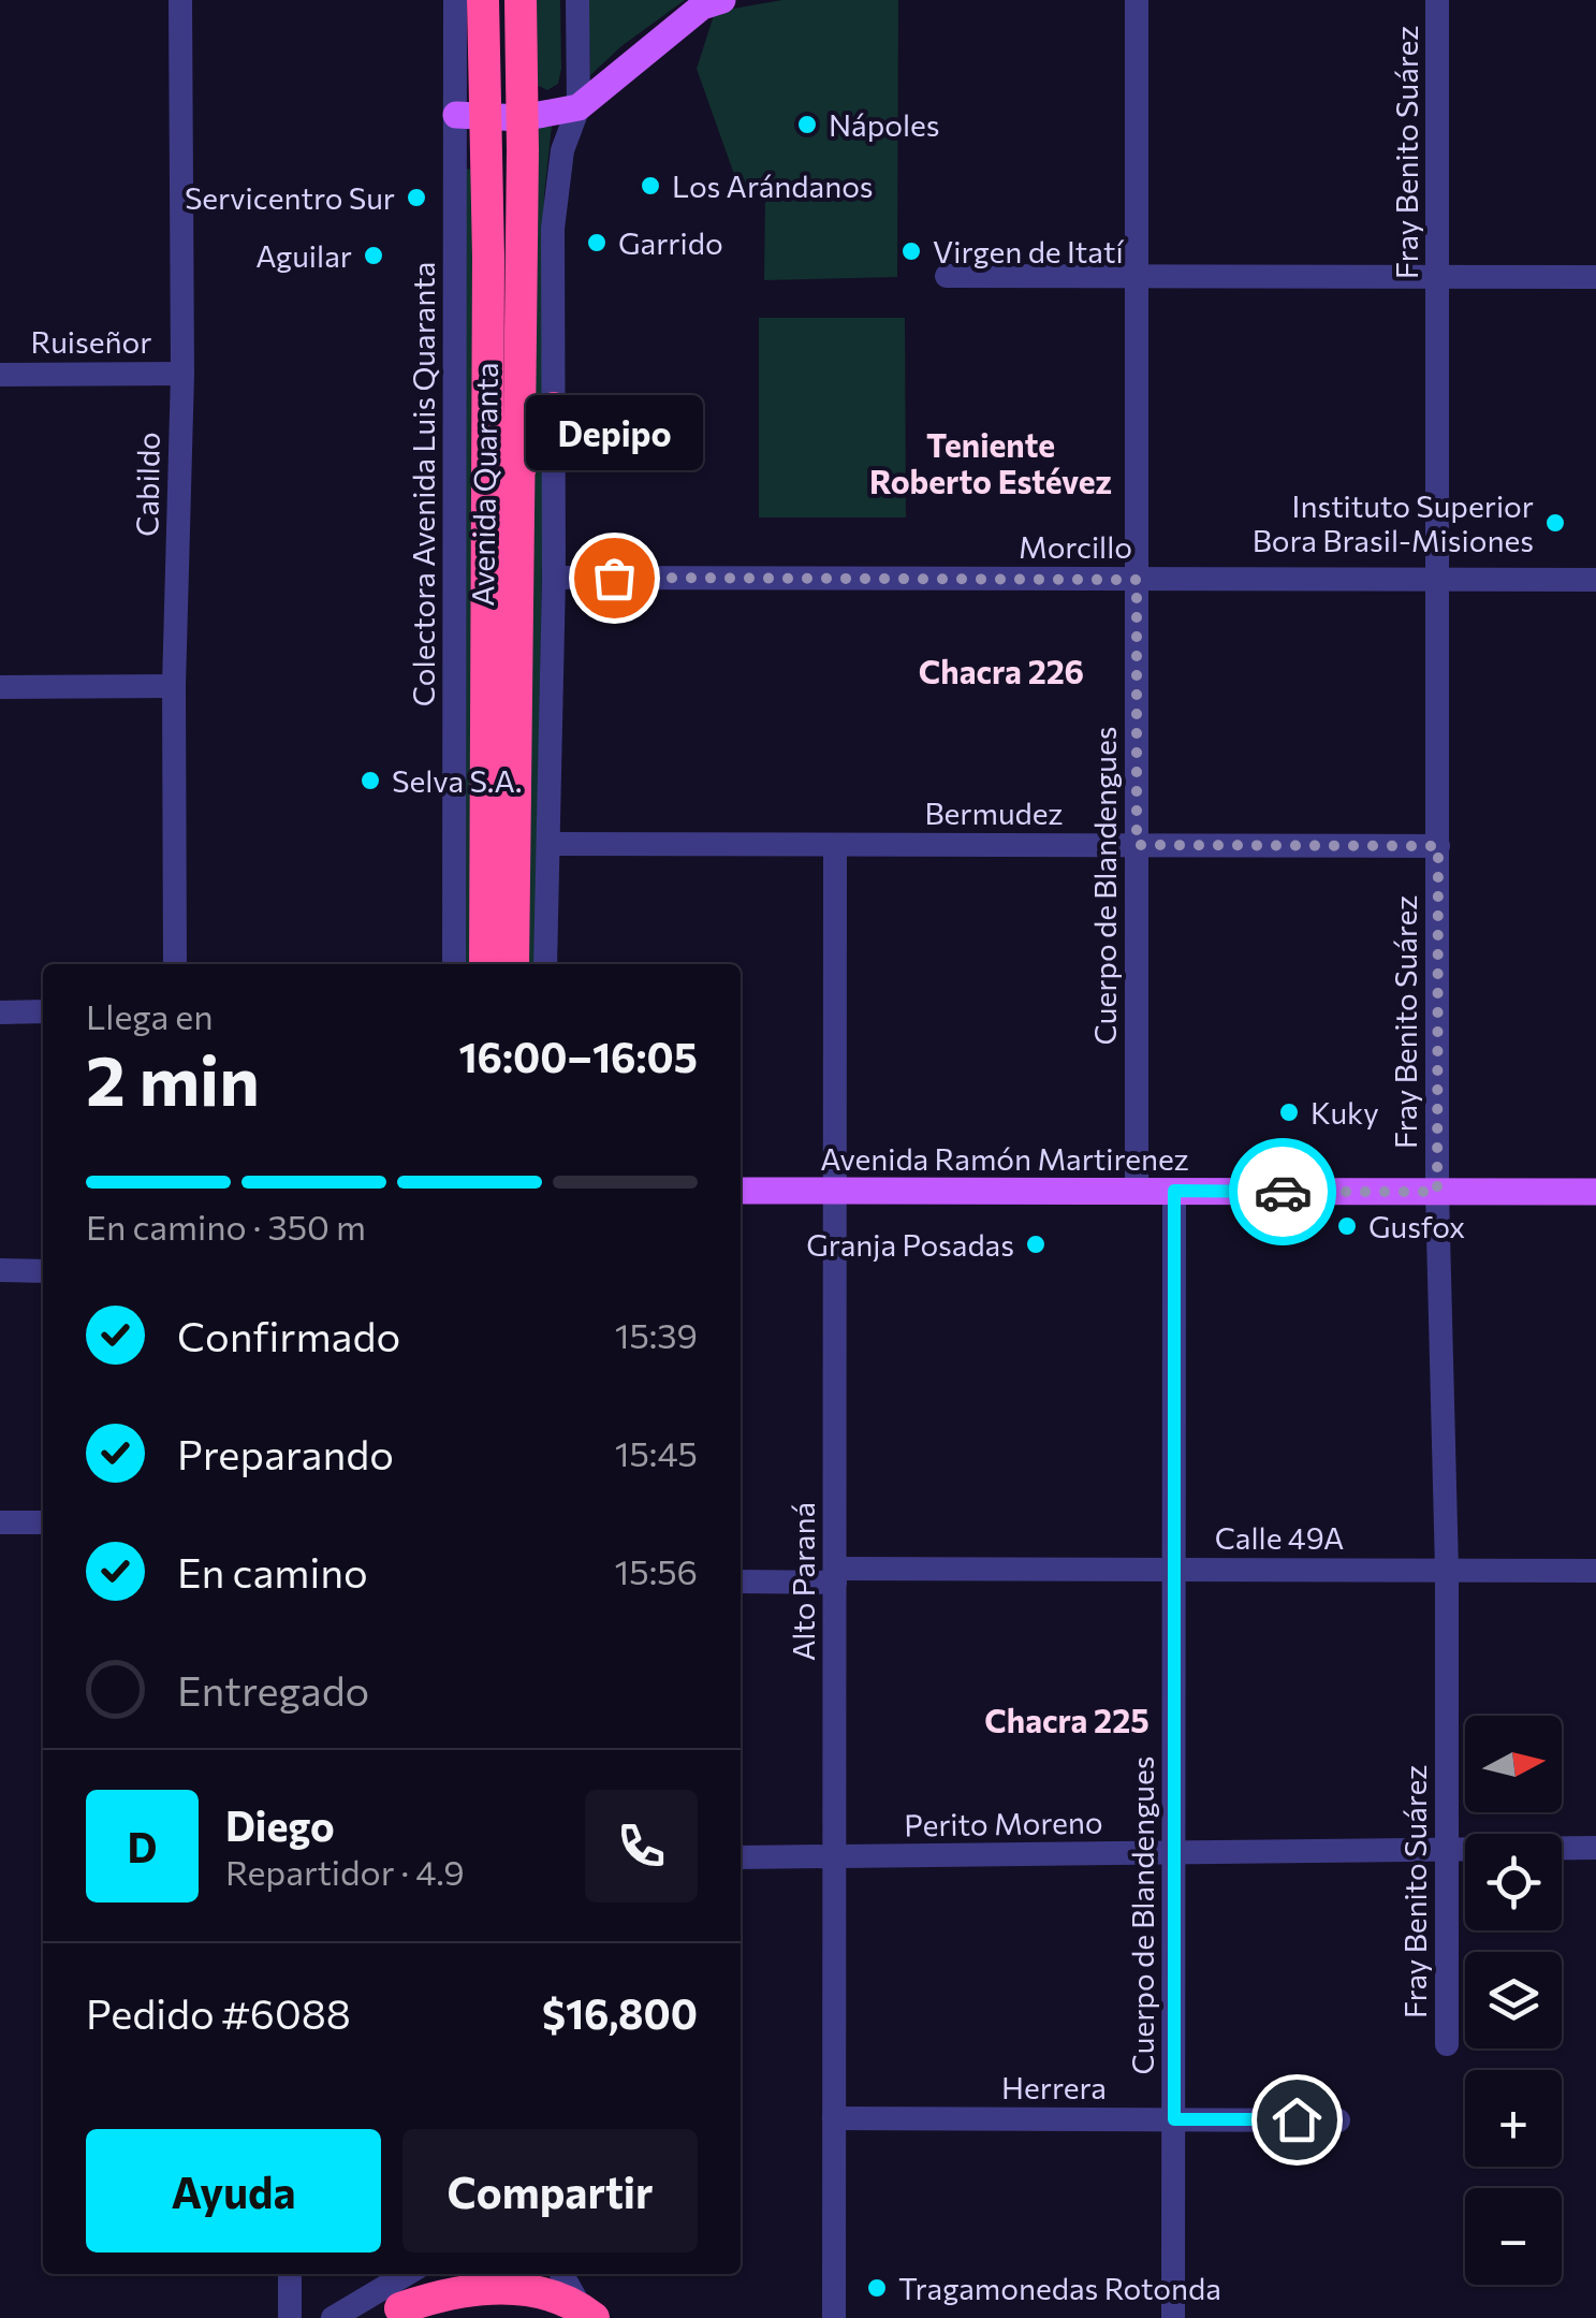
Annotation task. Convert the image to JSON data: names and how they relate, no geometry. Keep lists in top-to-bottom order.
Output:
{
  "streets": {
    "highway": ["Avenida Quaranta"],
    "main road": ["Avenida Ramón Martirenez"],
    "street": [
      "Fray Benito Suárez",
      "Ruiseñor",
      "Cabildo",
      "Colectora Avenida Luis Quaranta",
      "Morcillo",
      "Bermudez",
      "Cuerpo de Blandengues",
      "Calle 49A",
      "Alto Paraná",
      "Perito Moreno",
      "Herrera"
    ]
  },
  "crossings": [
    ["Fray Benito Suárez", "Morcillo"],
    ["Fray Benito Suárez", "Bermudez"],
    ["Fray Benito Suárez", "Avenida Ramón Martirenez"],
    ["Fray Benito Suárez", "Calle 49A"],
    ["Fray Benito Suárez", "Perito Moreno"],
    ["Ruiseñor", "Cabildo"],
    ["Colectora Avenida Luis Quaranta", "Avenida Quaranta"],
    ["Morcillo", "Cuerpo de Blandengues"],
    ["Bermudez", "Cuerpo de Blandengues"],
    ["Bermudez", "Alto Paraná"],
    ["Cuerpo de Blandengues", "Avenida Ramón Martirenez"],
    ["Cuerpo de Blandengues", "Calle 49A"],
    ["Cuerpo de Blandengues", "Perito Moreno"],
    ["Cuerpo de Blandengues", "Herrera"],
    ["Avenida Ramón Martirenez", "Alto Paraná"],
    ["Calle 49A", "Alto Paraná"],
    ["Alto Paraná", "Perito Moreno"],
    ["Alto Paraná", "Herrera"]
  ],
  "districts": ["Teniente Roberto Estévez", "Chacra 226", "Chacra 225"],
  "places": [
    "Nápoles",
    "Los Arándanos",
    "Servicentro Sur",
    "Garrido",
    "Virgen de Itatí",
    "Aguilar",
    "Instituto Superior Bora Brasil-Misiones",
    "Depipo",
    "Selva S.A.",
    "Kuky",
    "Gusfox",
    "Granja Posadas",
    "Tragamonedas Rotonda"
  ],
  "north": "right",
  "page": {
    "bubble": "Depipo",
    "heading": ["2 min", "Llega en", "16:00–16:05"],
    "panel": [
      "Diego",
      "Repartidor · 4.9",
      "Pedido #6088",
      "$16,800"
    ],
    "bar": "En camino · 350 m",
    "list": [
      ["Confirmado", "15:39"],
      ["Preparando", "15:45"],
      ["En camino", "15:56"],
      "Entregado"
    ],
    "map_buttons": ["+", "−"],
    "round": "D",
    "buttons": ["Ayuda", "Compartir"]
  }
}
